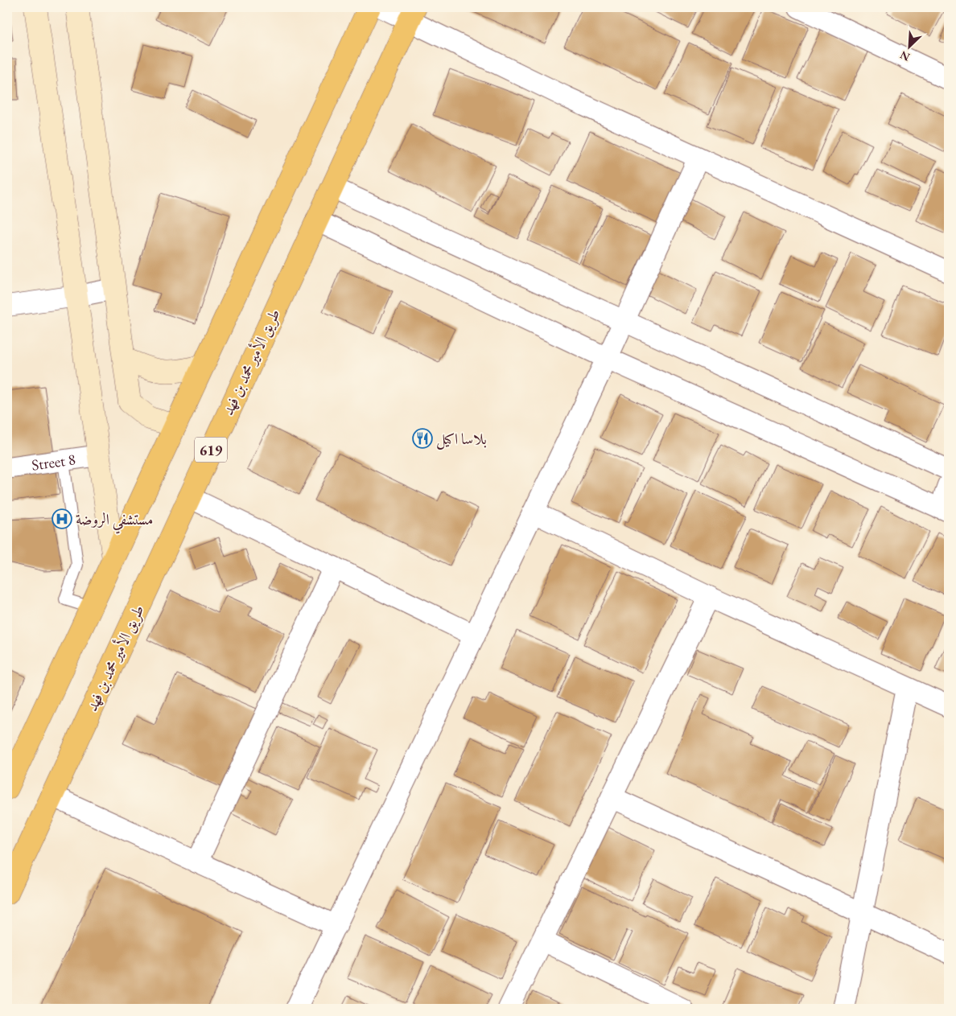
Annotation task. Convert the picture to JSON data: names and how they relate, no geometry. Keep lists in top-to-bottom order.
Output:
{
  "streets": {
    "highway": ["طريق الأمير محمد بن فهد", "619"],
    "street": ["Street 8"]
  },
  "places": {
    "restaurant": ["بلاسا اكيل"],
    "hospital": ["مستشفي الروضة"]
  },
  "north": "bottom left"
}
